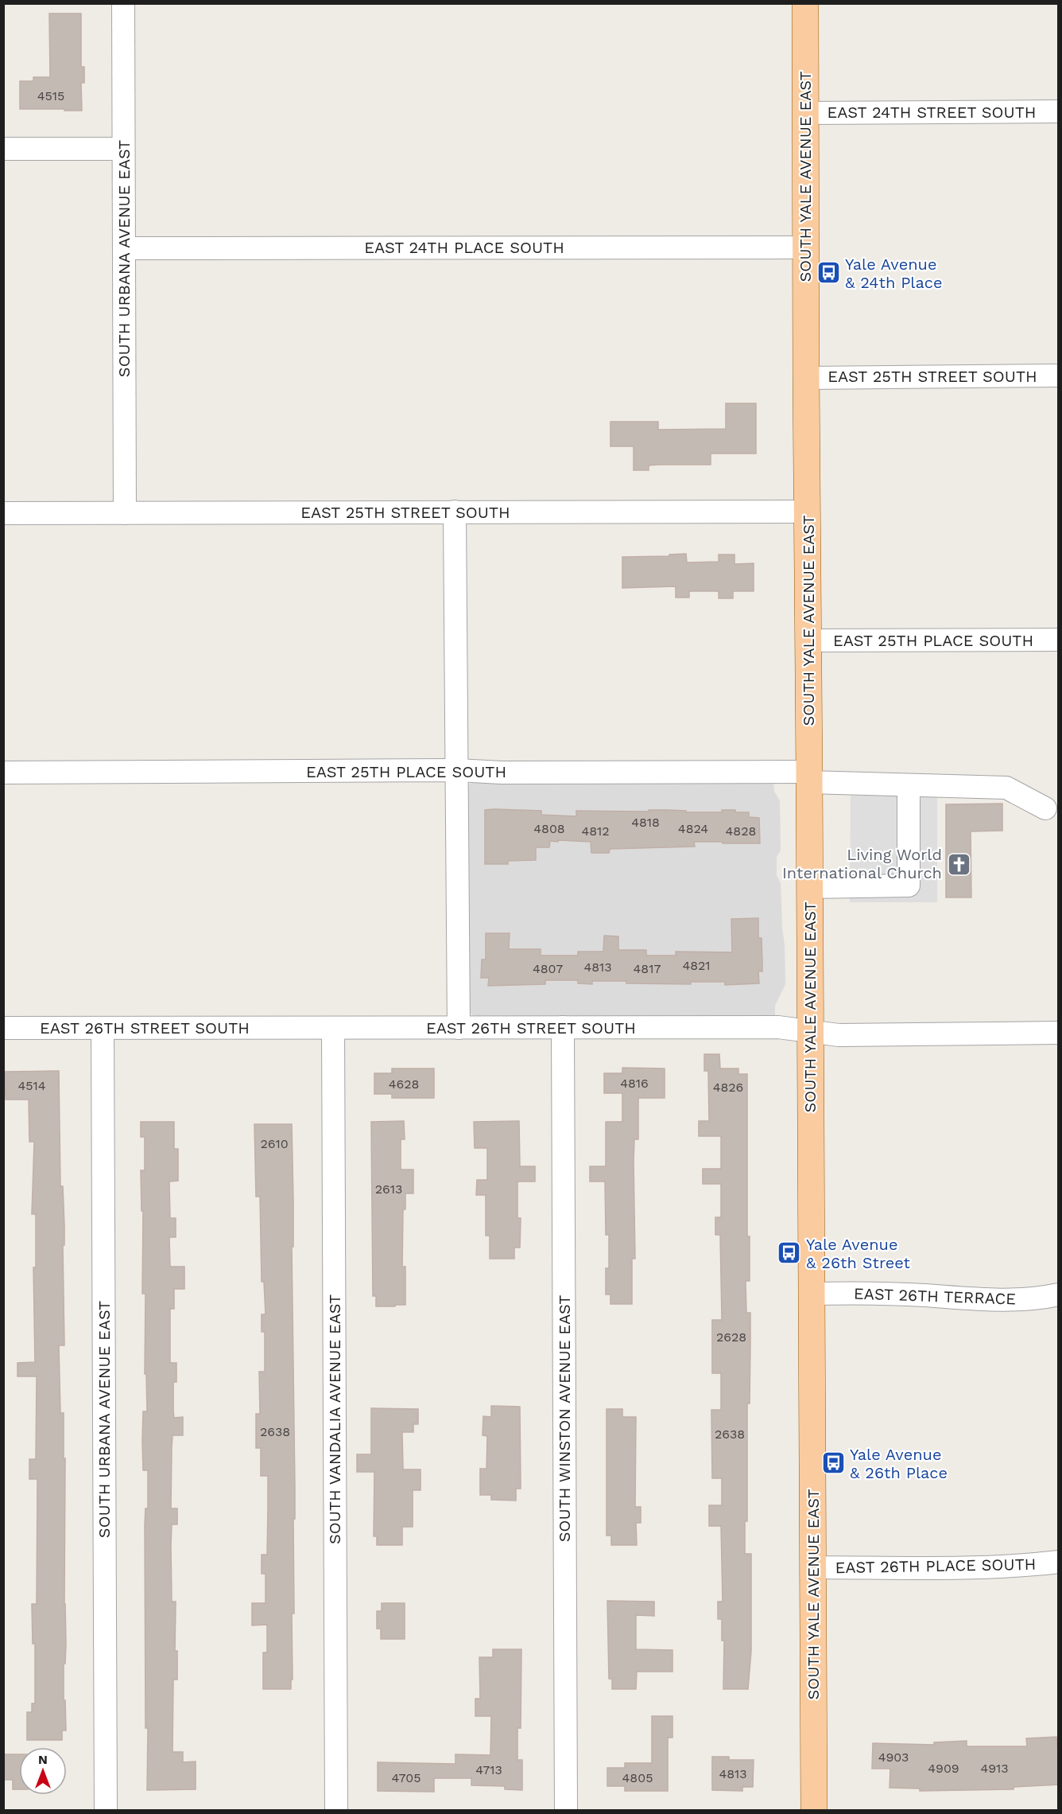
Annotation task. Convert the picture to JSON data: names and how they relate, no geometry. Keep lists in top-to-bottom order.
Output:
{
  "streets": {
    "main road": ["SOUTH YALE AVENUE EAST"],
    "street": [
      "EAST 24TH STREET SOUTH",
      "EAST 24TH PLACE SOUTH",
      "SOUTH URBANA AVENUE EAST",
      "EAST 25TH STREET SOUTH",
      "EAST 25TH PLACE SOUTH",
      "EAST 26TH STREET SOUTH",
      "EAST 26TH TERRACE",
      "SOUTH WINSTON AVENUE EAST",
      "SOUTH VANDALIA AVENUE EAST",
      "EAST 26TH PLACE SOUTH"
    ]
  },
  "crossings": [
    ["EAST 24TH STREET SOUTH", "SOUTH YALE AVENUE EAST"],
    ["SOUTH YALE AVENUE EAST", "EAST 24TH PLACE SOUTH"],
    ["SOUTH YALE AVENUE EAST", "EAST 25TH STREET SOUTH"],
    ["SOUTH YALE AVENUE EAST", "EAST 25TH PLACE SOUTH"],
    ["SOUTH YALE AVENUE EAST", "EAST 26TH STREET SOUTH"],
    ["SOUTH YALE AVENUE EAST", "EAST 26TH TERRACE"],
    ["SOUTH YALE AVENUE EAST", "EAST 26TH PLACE SOUTH"],
    ["EAST 24TH PLACE SOUTH", "SOUTH URBANA AVENUE EAST"],
    ["SOUTH URBANA AVENUE EAST", "EAST 25TH STREET SOUTH"],
    ["SOUTH URBANA AVENUE EAST", "EAST 26TH STREET SOUTH"],
    ["EAST 26TH STREET SOUTH", "SOUTH WINSTON AVENUE EAST"],
    ["EAST 26TH STREET SOUTH", "SOUTH VANDALIA AVENUE EAST"]
  ],
  "places": {
    "bus stop": ["Yale Avenue & 24th Place", "Yale Avenue & 26th Street", "Yale Avenue & 26th Place"],
    "church": ["Living World International Church"]
  },
  "house_numbers": [
    "4515",
    "4818",
    "4808",
    "4824",
    "4812",
    "4828",
    "4821",
    "4813",
    "4807",
    "4817",
    "4816",
    "4628",
    "4514",
    "4826",
    "2610",
    "2613",
    "2628",
    "2638",
    "2638",
    "4903",
    "4909",
    "4913",
    "4713",
    "4813",
    "4705",
    "4805"
  ],
  "north": "top"
}
